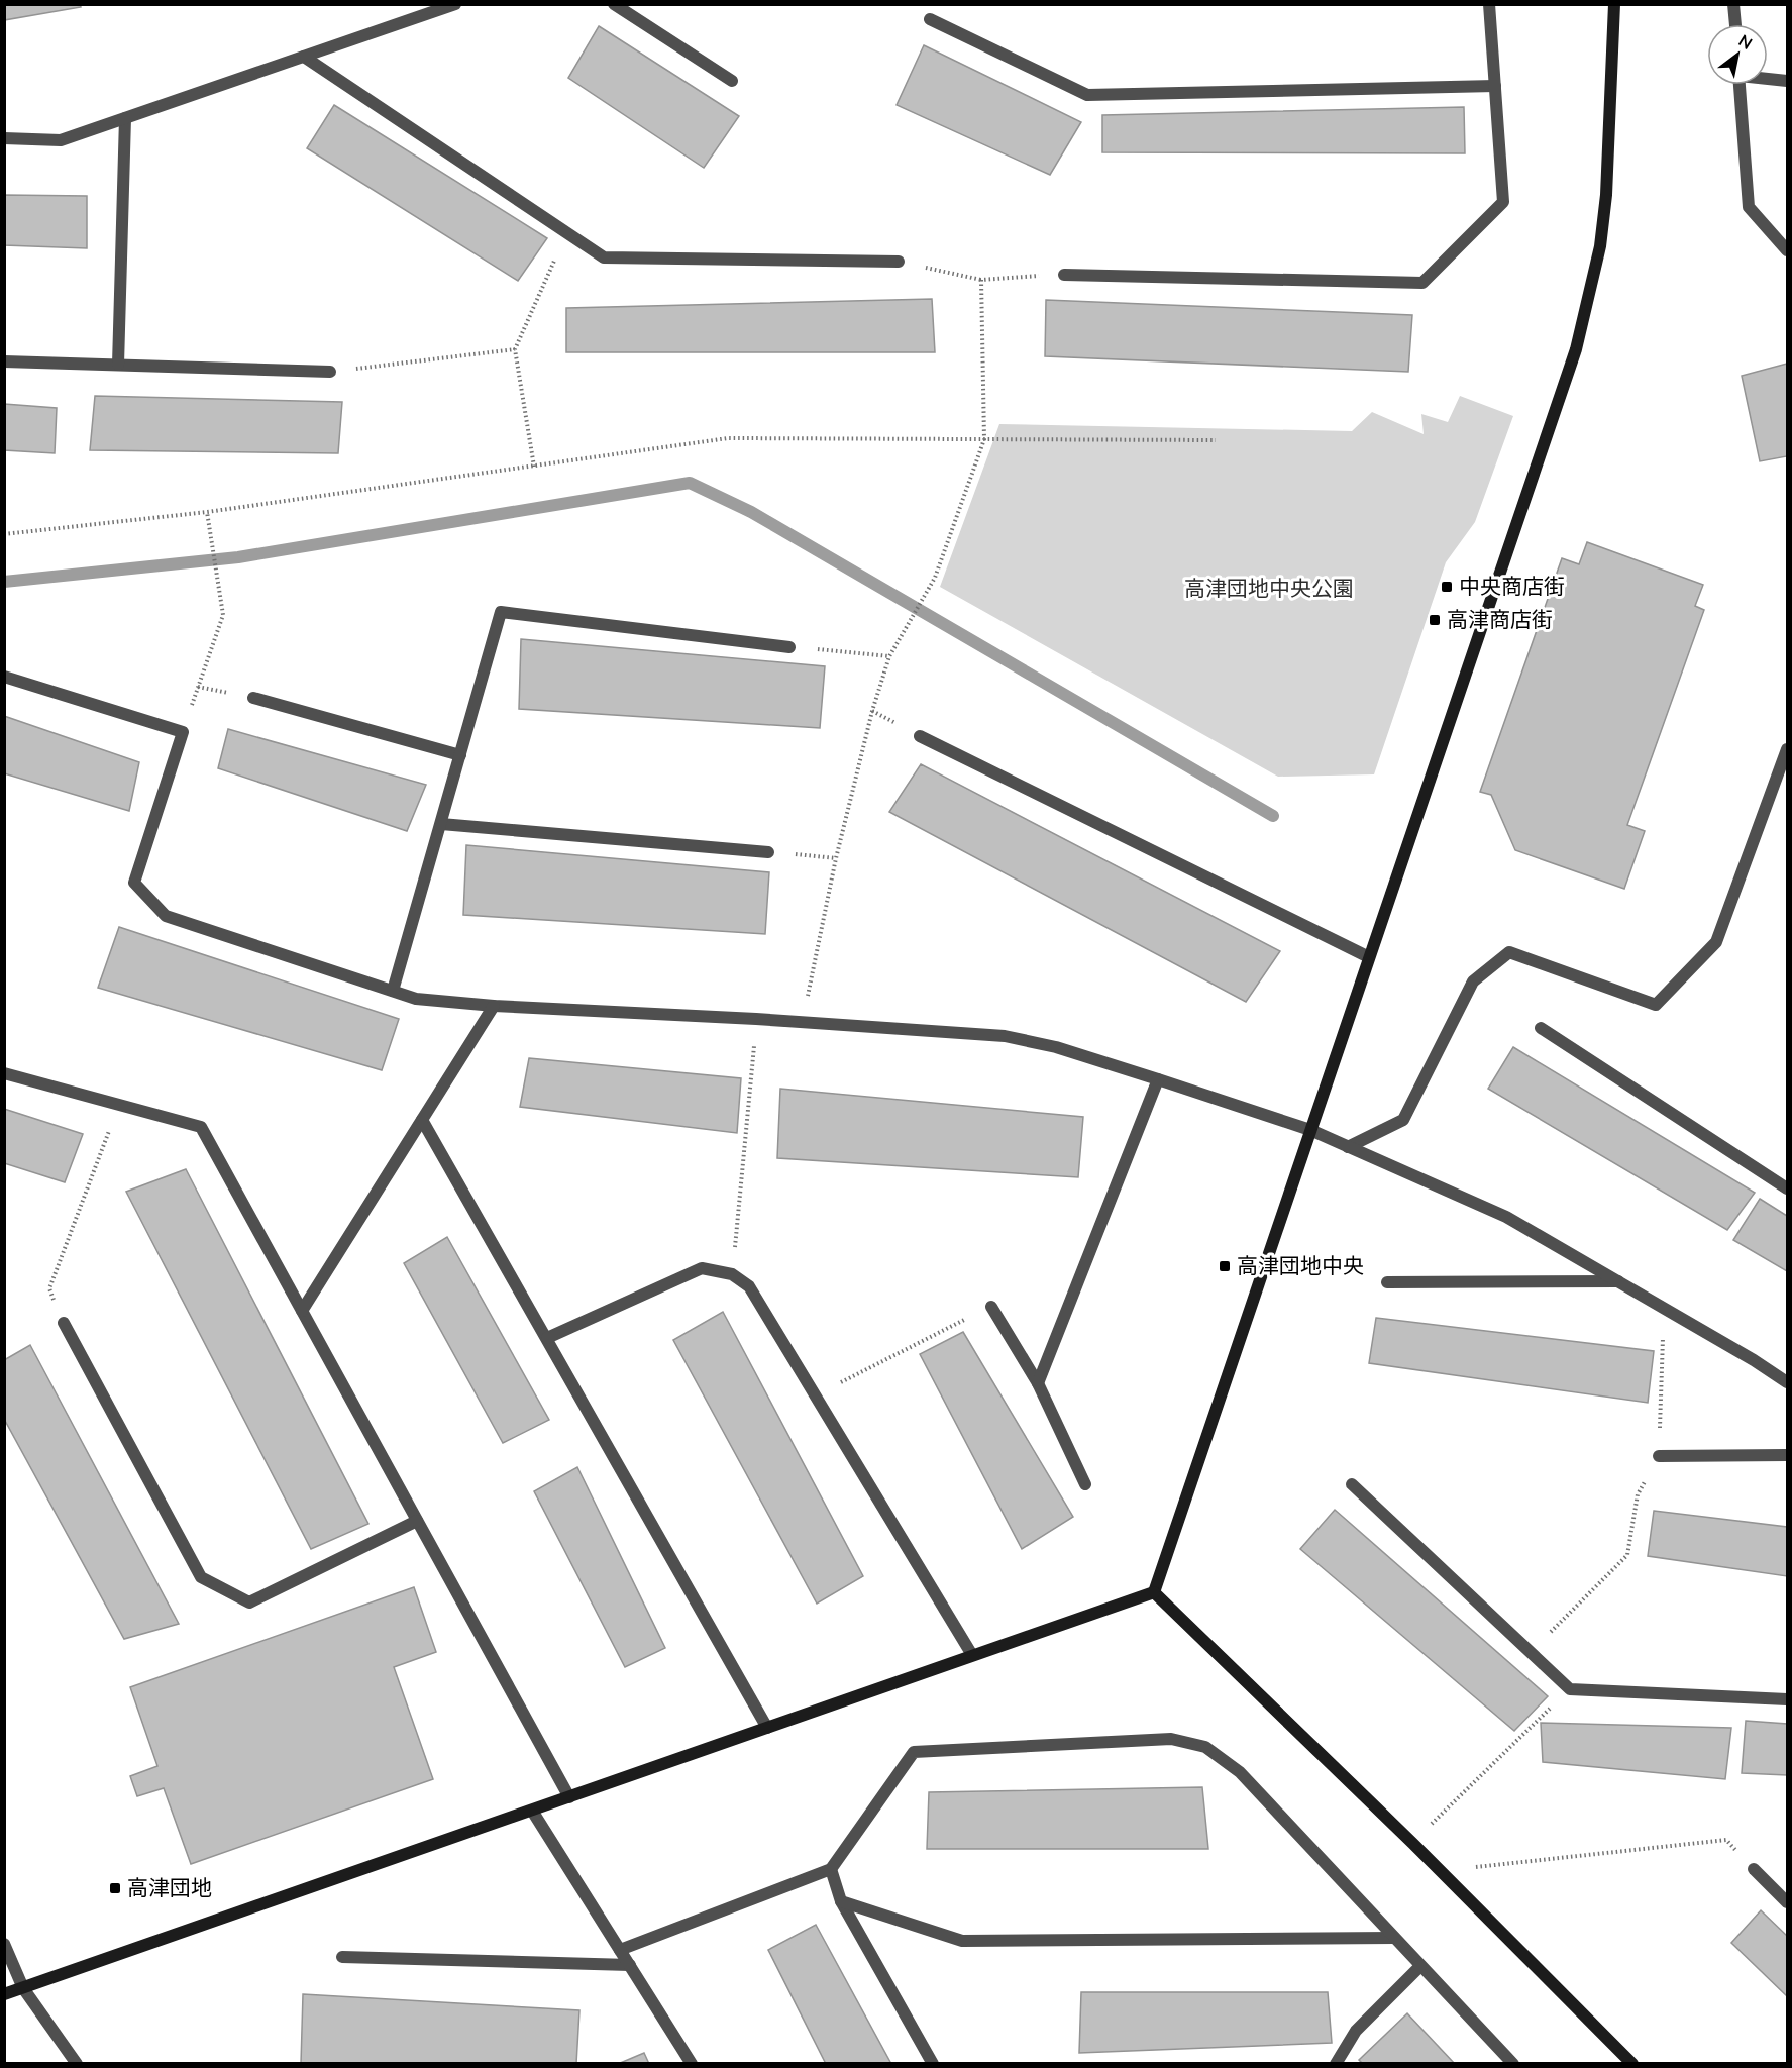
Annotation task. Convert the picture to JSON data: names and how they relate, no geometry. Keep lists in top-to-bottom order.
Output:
{
  "parks": ["高津団地中央公園"],
  "places": {
    "transit": [
      "中央商店街",
      "高津商店街",
      "高津団地中央",
      "高津団地"
    ]
  },
  "north": "top right"
}
